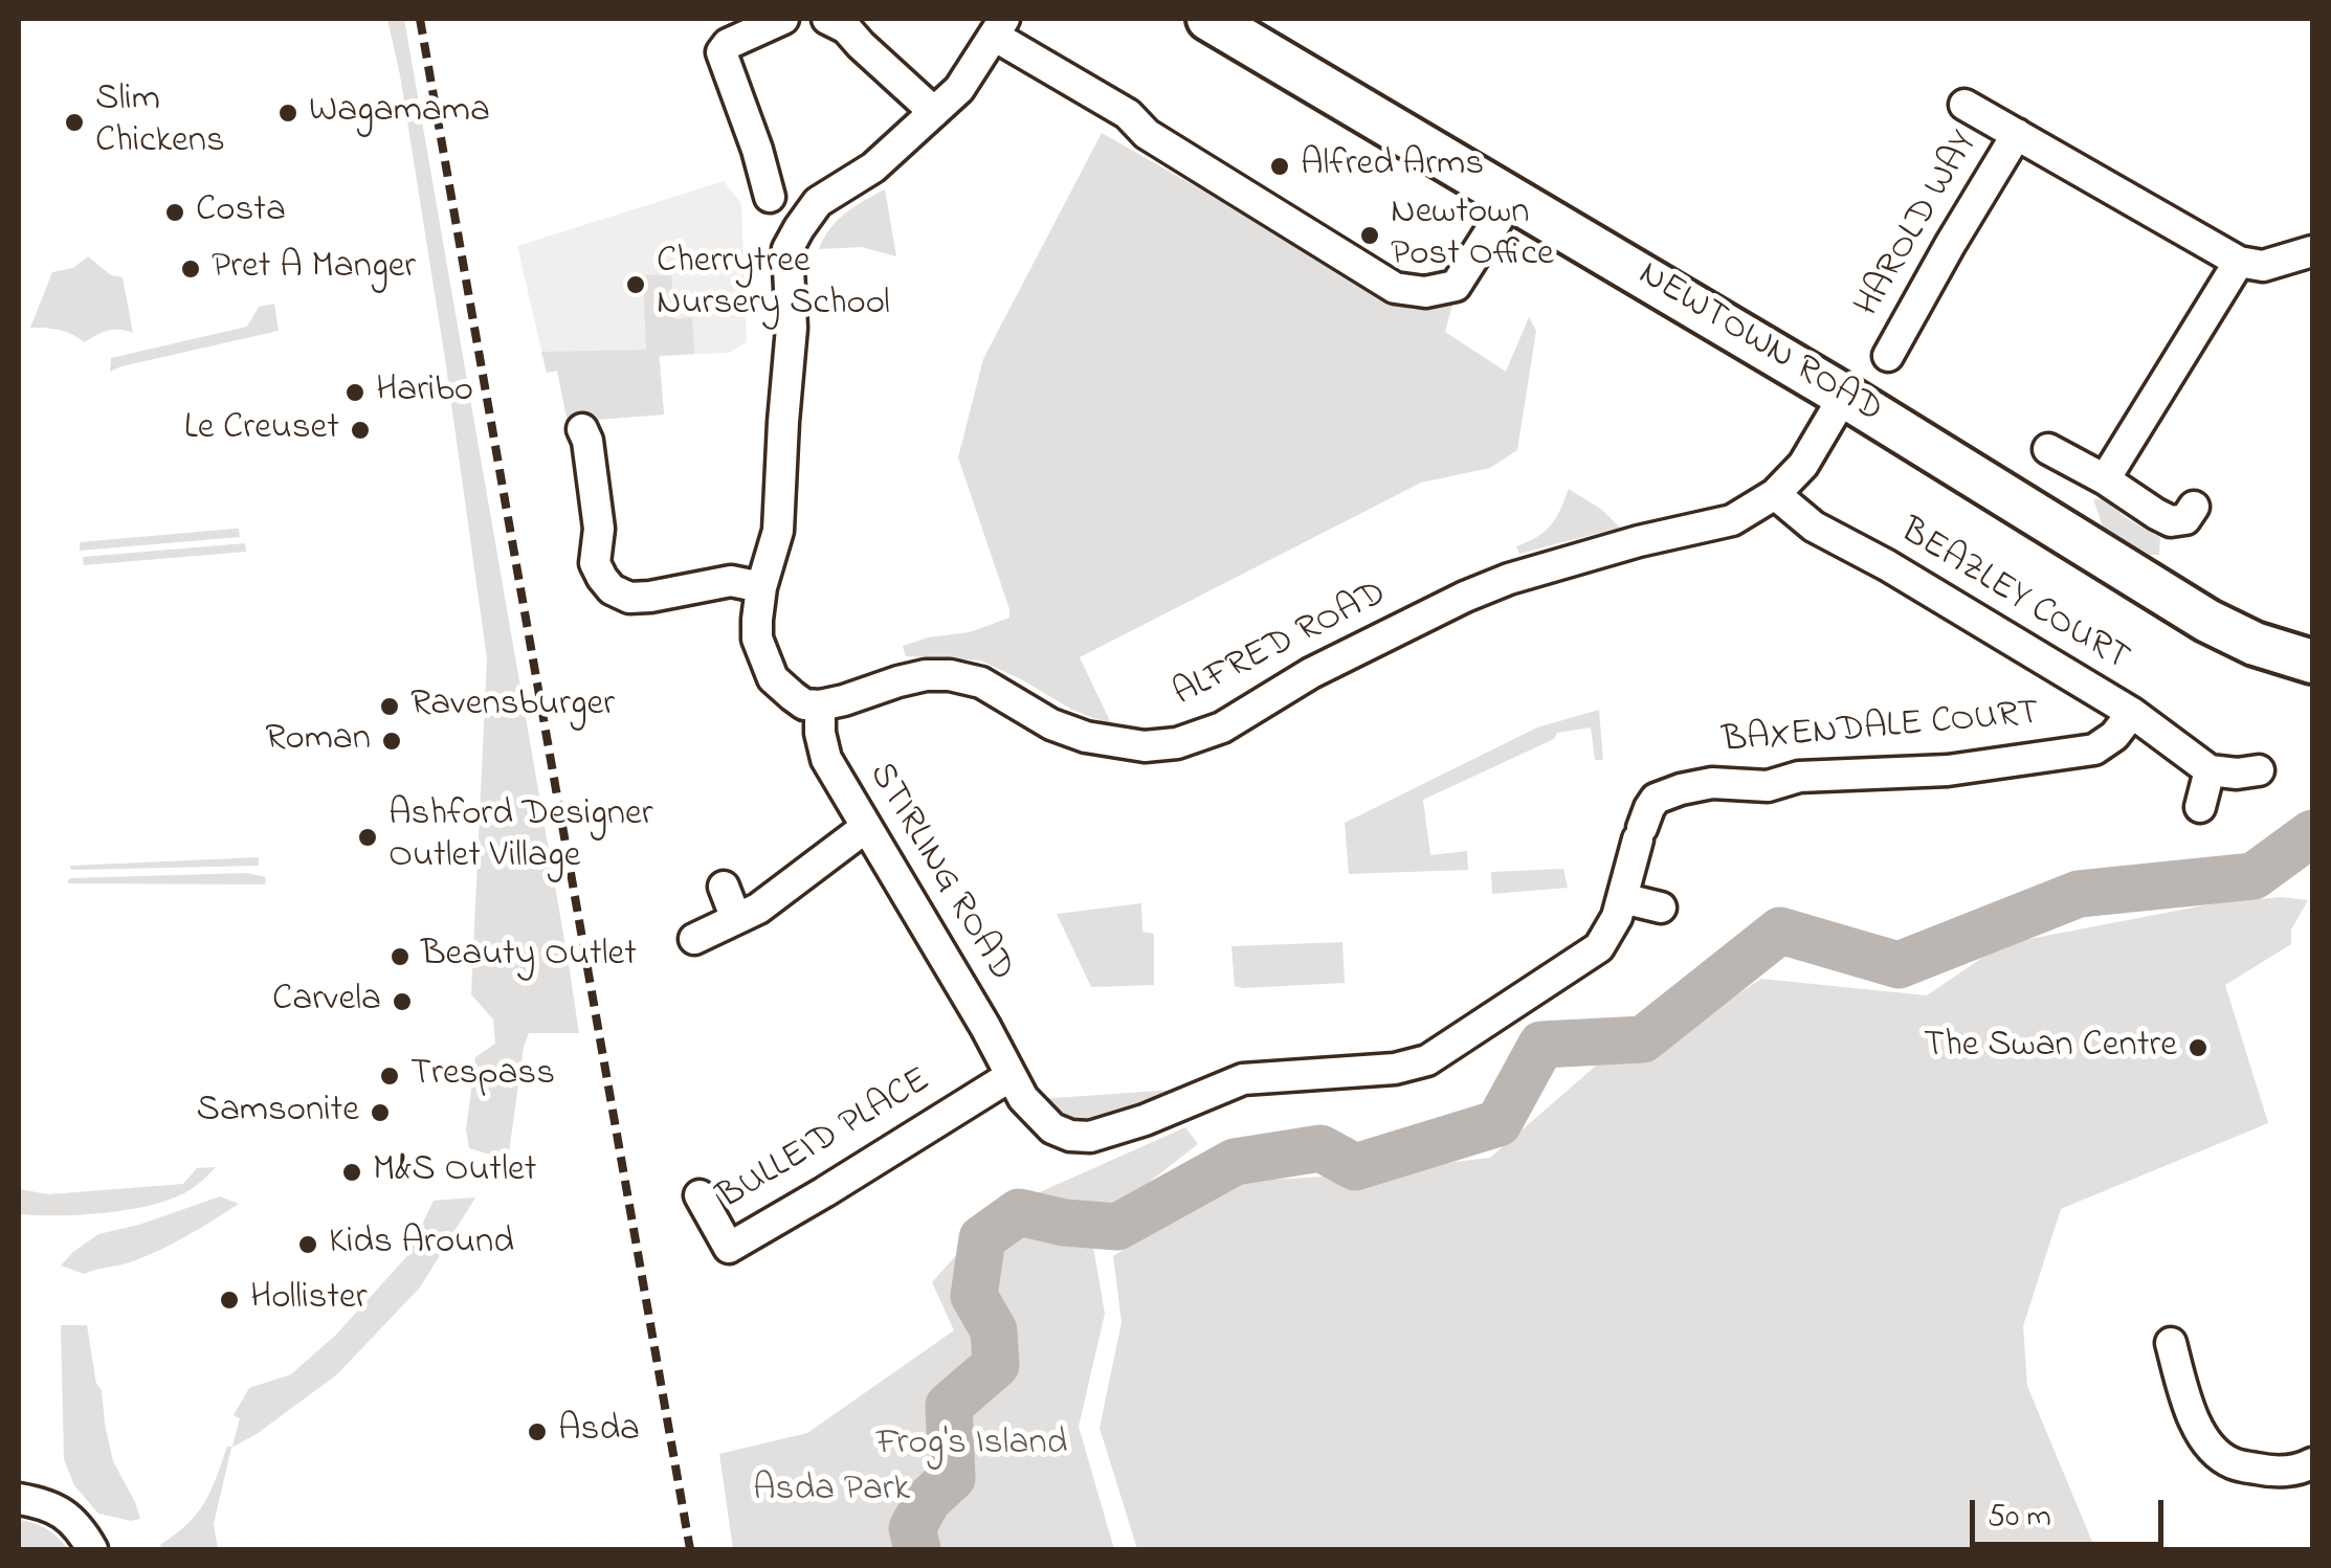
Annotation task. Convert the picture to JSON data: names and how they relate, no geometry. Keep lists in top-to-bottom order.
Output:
{
  "streets": {
    "street": [
      "HAROLD WAY",
      "NEWTOWN ROAD",
      "BEAZLEY COURT",
      "ALFRED ROAD",
      "BAXENDALE COURT",
      "STIRLING ROAD",
      "BULLEID PLACE"
    ]
  },
  "crossings": [
    ["NEWTOWN ROAD", "ALFRED ROAD"],
    ["BEAZLEY COURT", "ALFRED ROAD"],
    ["BEAZLEY COURT", "BAXENDALE COURT"],
    ["ALFRED ROAD", "STIRLING ROAD"],
    ["BAXENDALE COURT", "STIRLING ROAD"],
    ["STIRLING ROAD", "BULLEID PLACE"]
  ],
  "parks": ["Frog's Island", "Asda Park"],
  "places": [
    "Wagamama",
    "Slim Chickens",
    "Alfred Arms",
    "Costa",
    "Newtown Post Office",
    "Pret A Manger",
    "Cherrytree Nursery School",
    "Haribo",
    "Le Creuset",
    "Ravensburger",
    "Roman",
    "Ashford Designer Outlet Village",
    "Beauty Outlet",
    "Carvela",
    "The Swan Centre",
    "Trespass",
    "Samsonite",
    "M&S Outlet",
    "Kids Around",
    "Hollister",
    "Asda"
  ],
  "scale_bar": "50 m"
}
